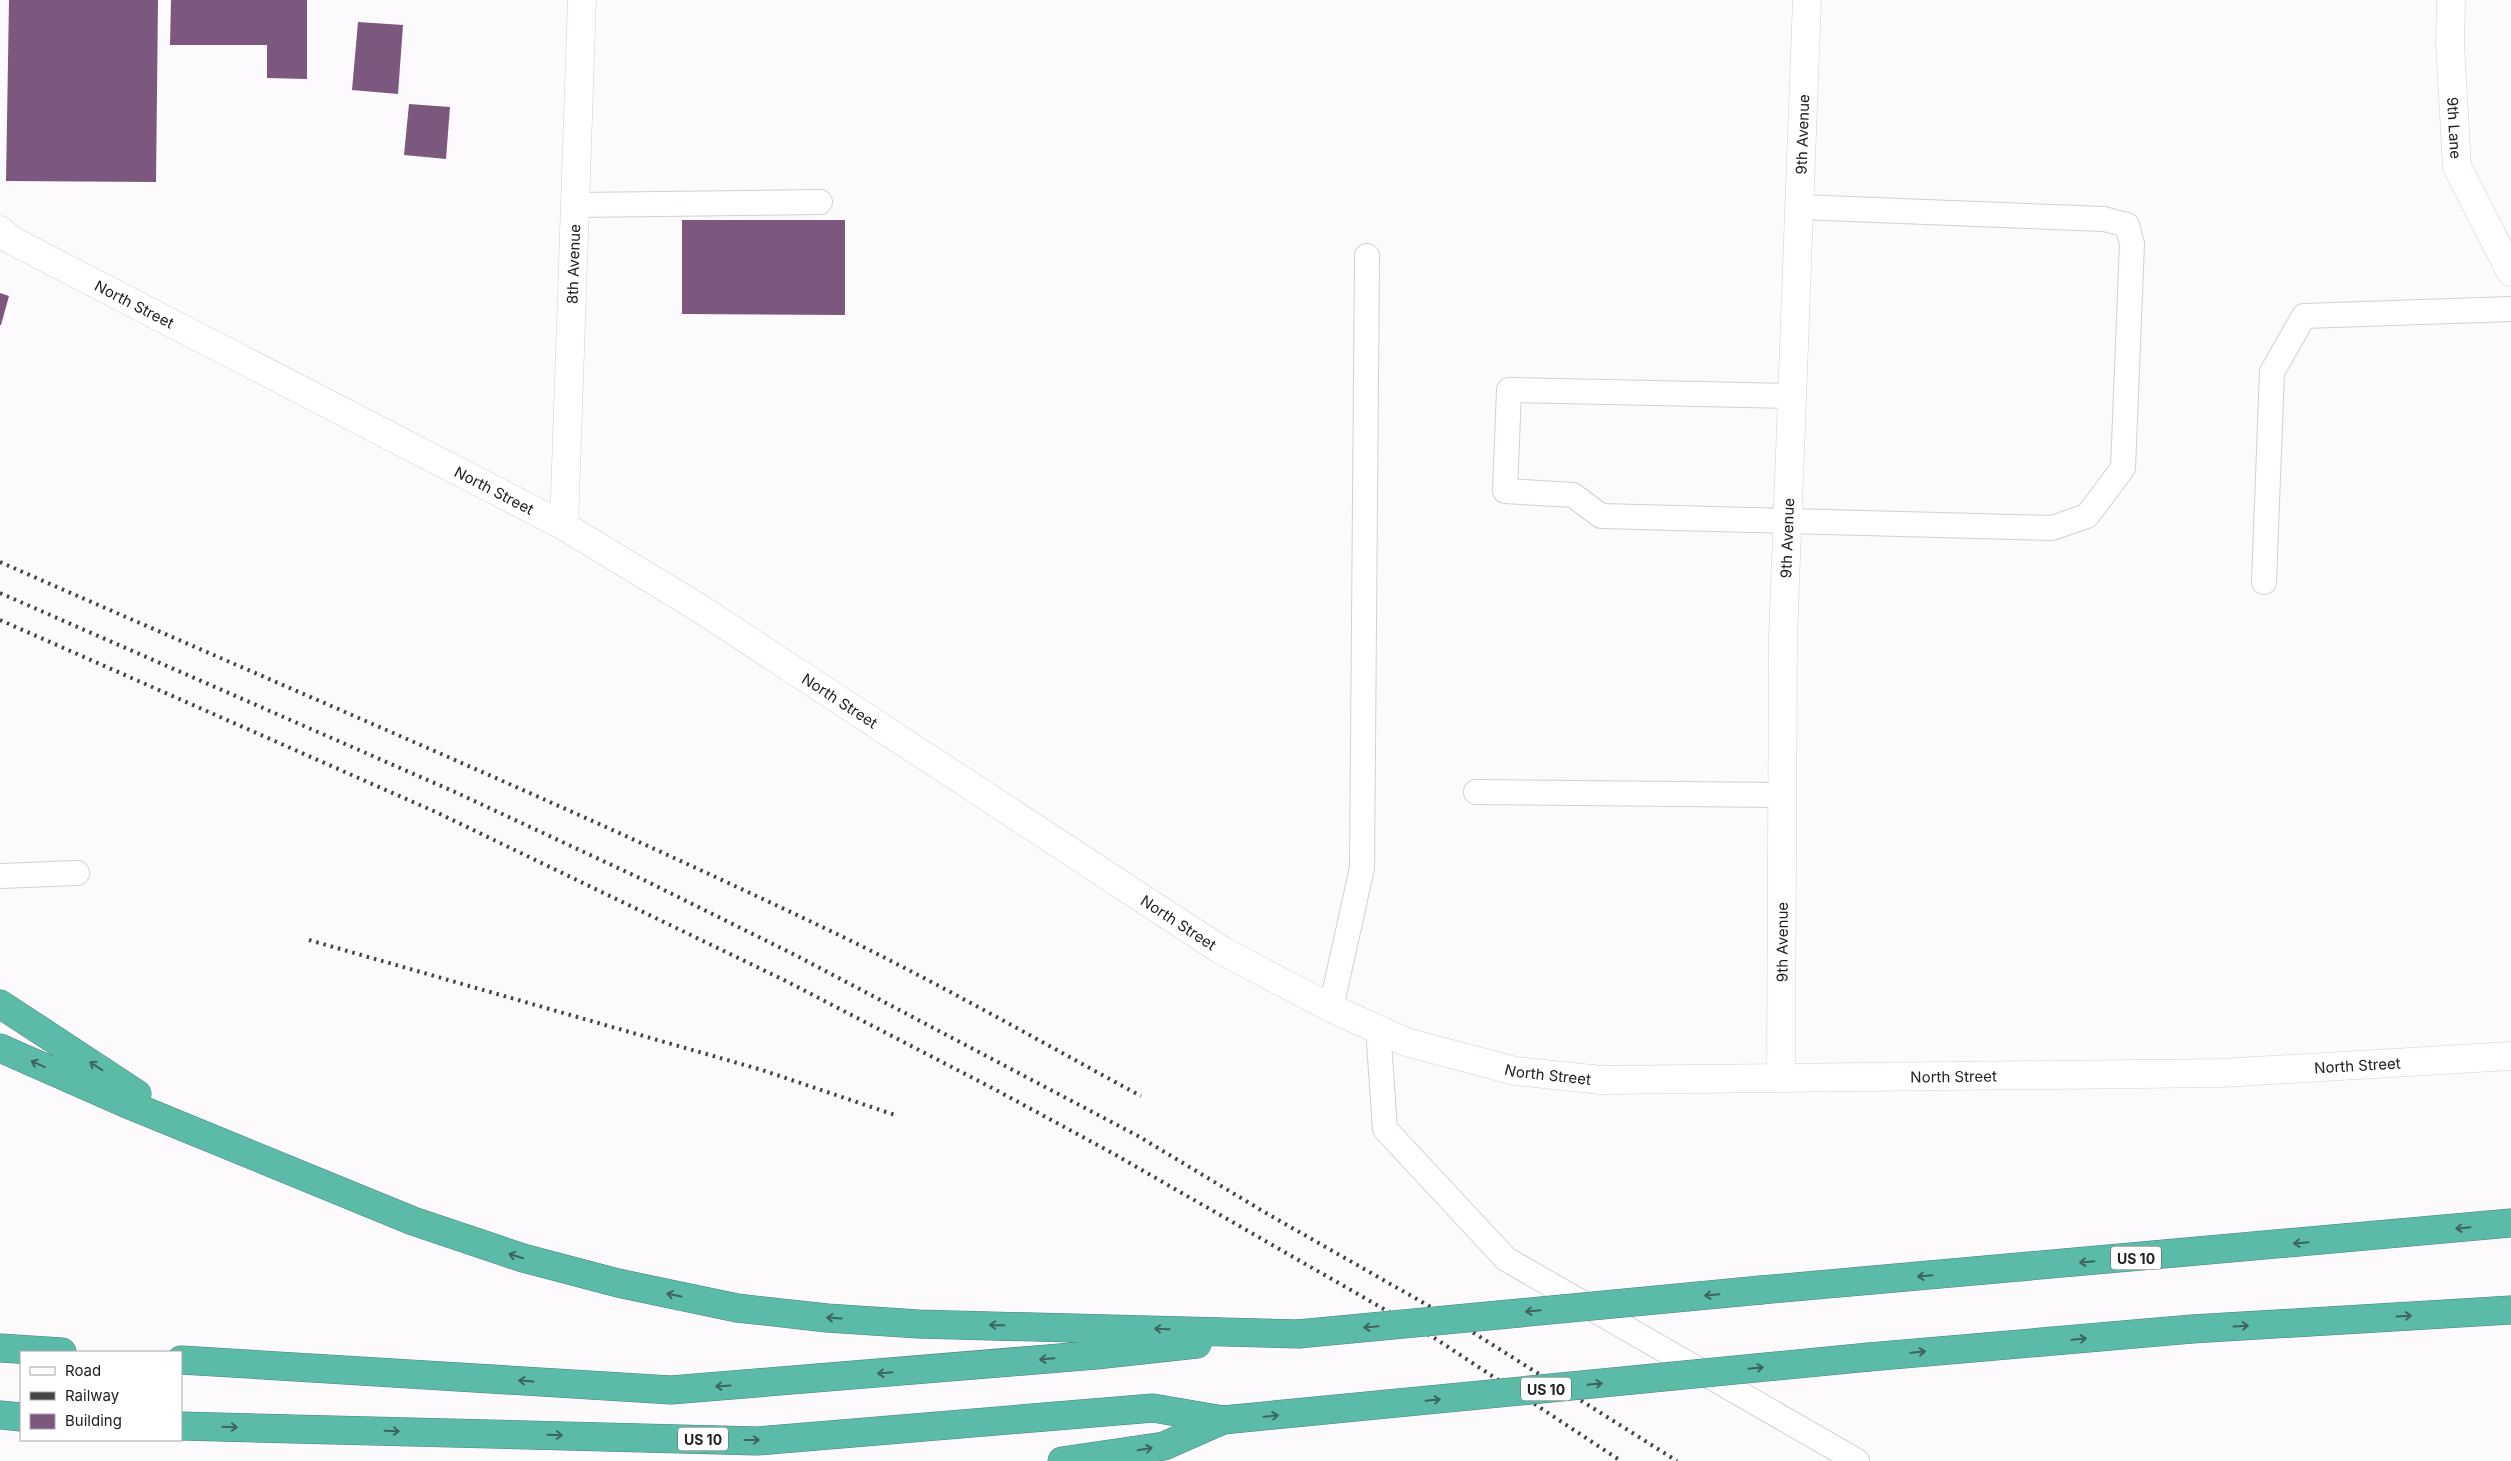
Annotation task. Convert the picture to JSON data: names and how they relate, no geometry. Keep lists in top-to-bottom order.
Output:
{
  "streets": {
    "highway": ["US 10"],
    "street": [
      "9th Lane",
      "9th Avenue",
      "8th Avenue",
      "North Street"
    ]
  },
  "crossings": [
    ["9th Avenue", "North Street"],
    ["8th Avenue", "North Street"]
  ],
  "legend": ["Road", "Railway", "Building"]
}
